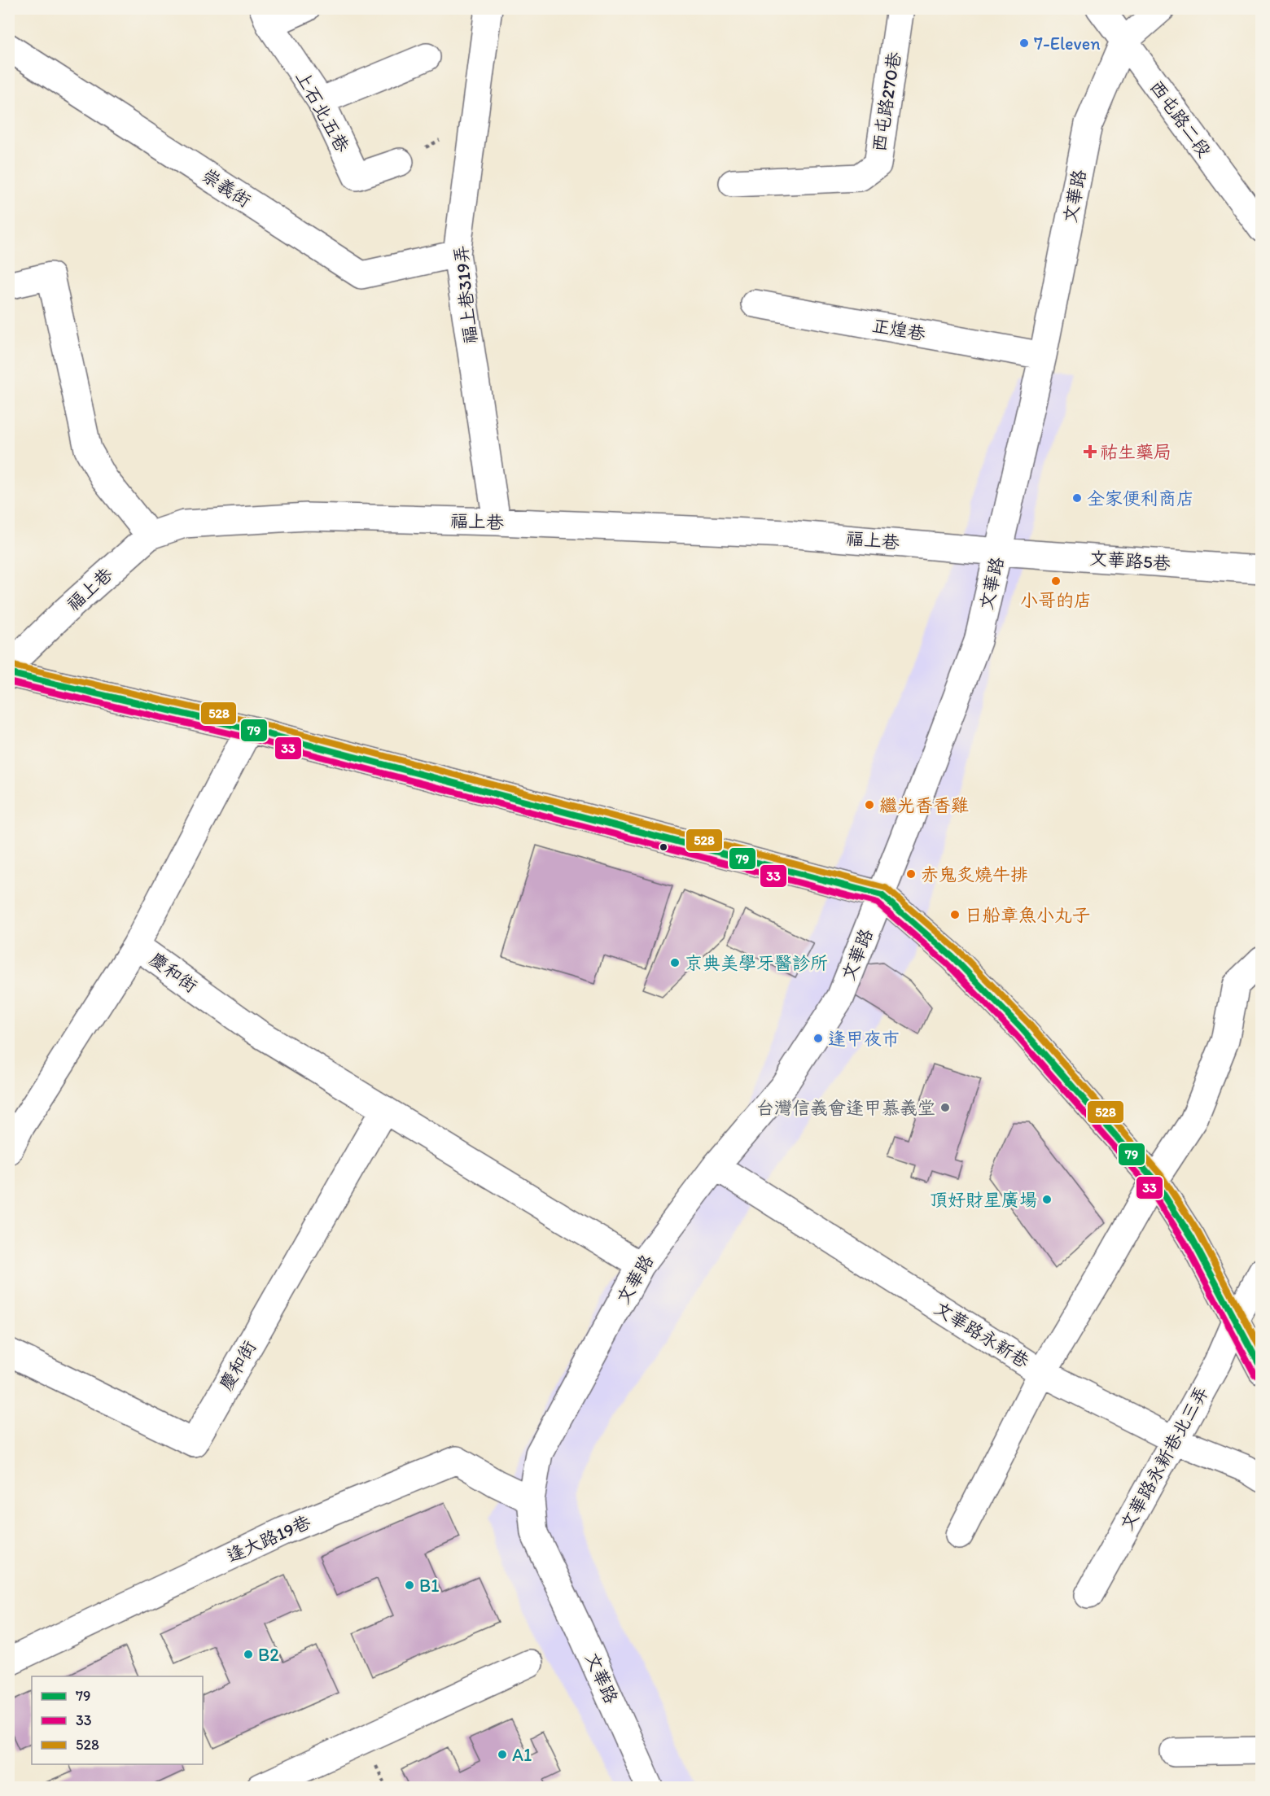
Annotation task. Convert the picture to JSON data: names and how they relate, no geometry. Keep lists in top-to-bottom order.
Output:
{
  "streets": {
    "street": [
      "西屯路270巷",
      "上石北五巷",
      "西屯路二段",
      "崇義街",
      "文華路",
      "福上巷319弄",
      "正煌巷",
      "福上巷",
      "文華路5巷",
      "慶和街",
      "文華路永新巷",
      "文華路永新巷北三弄",
      "逢大路19巷"
    ]
  },
  "crossings": [
    ["西屯路二段", "文華路"],
    ["崇義街", "福上巷319弄"],
    ["文華路", "正煌巷"],
    ["文華路", "福上巷"],
    ["文華路", "文華路5巷"],
    ["文華路", "慶和街"],
    ["文華路", "文華路永新巷"],
    ["文華路", "逢大路19巷"],
    ["福上巷319弄", "福上巷"],
    ["福上巷", "文華路5巷"],
    ["文華路永新巷", "文華路永新巷北三弄"]
  ],
  "places": {
    "other": [
      "7-Eleven",
      "全家便利商店",
      "小哥的店",
      "繼光香香雞",
      "赤鬼炙燒牛排",
      "日船章魚小丸子",
      "京典美學牙醫診所",
      "逢甲夜市",
      "台灣信義會逢甲慕義堂",
      "頂好財星廣場",
      "B1",
      "B2",
      "A1"
    ],
    "health": ["祐生藥局"]
  },
  "lines": ["transit line 528", "transit line 79", "transit line 33"],
  "legend": ["79", "33", "528"]
}
